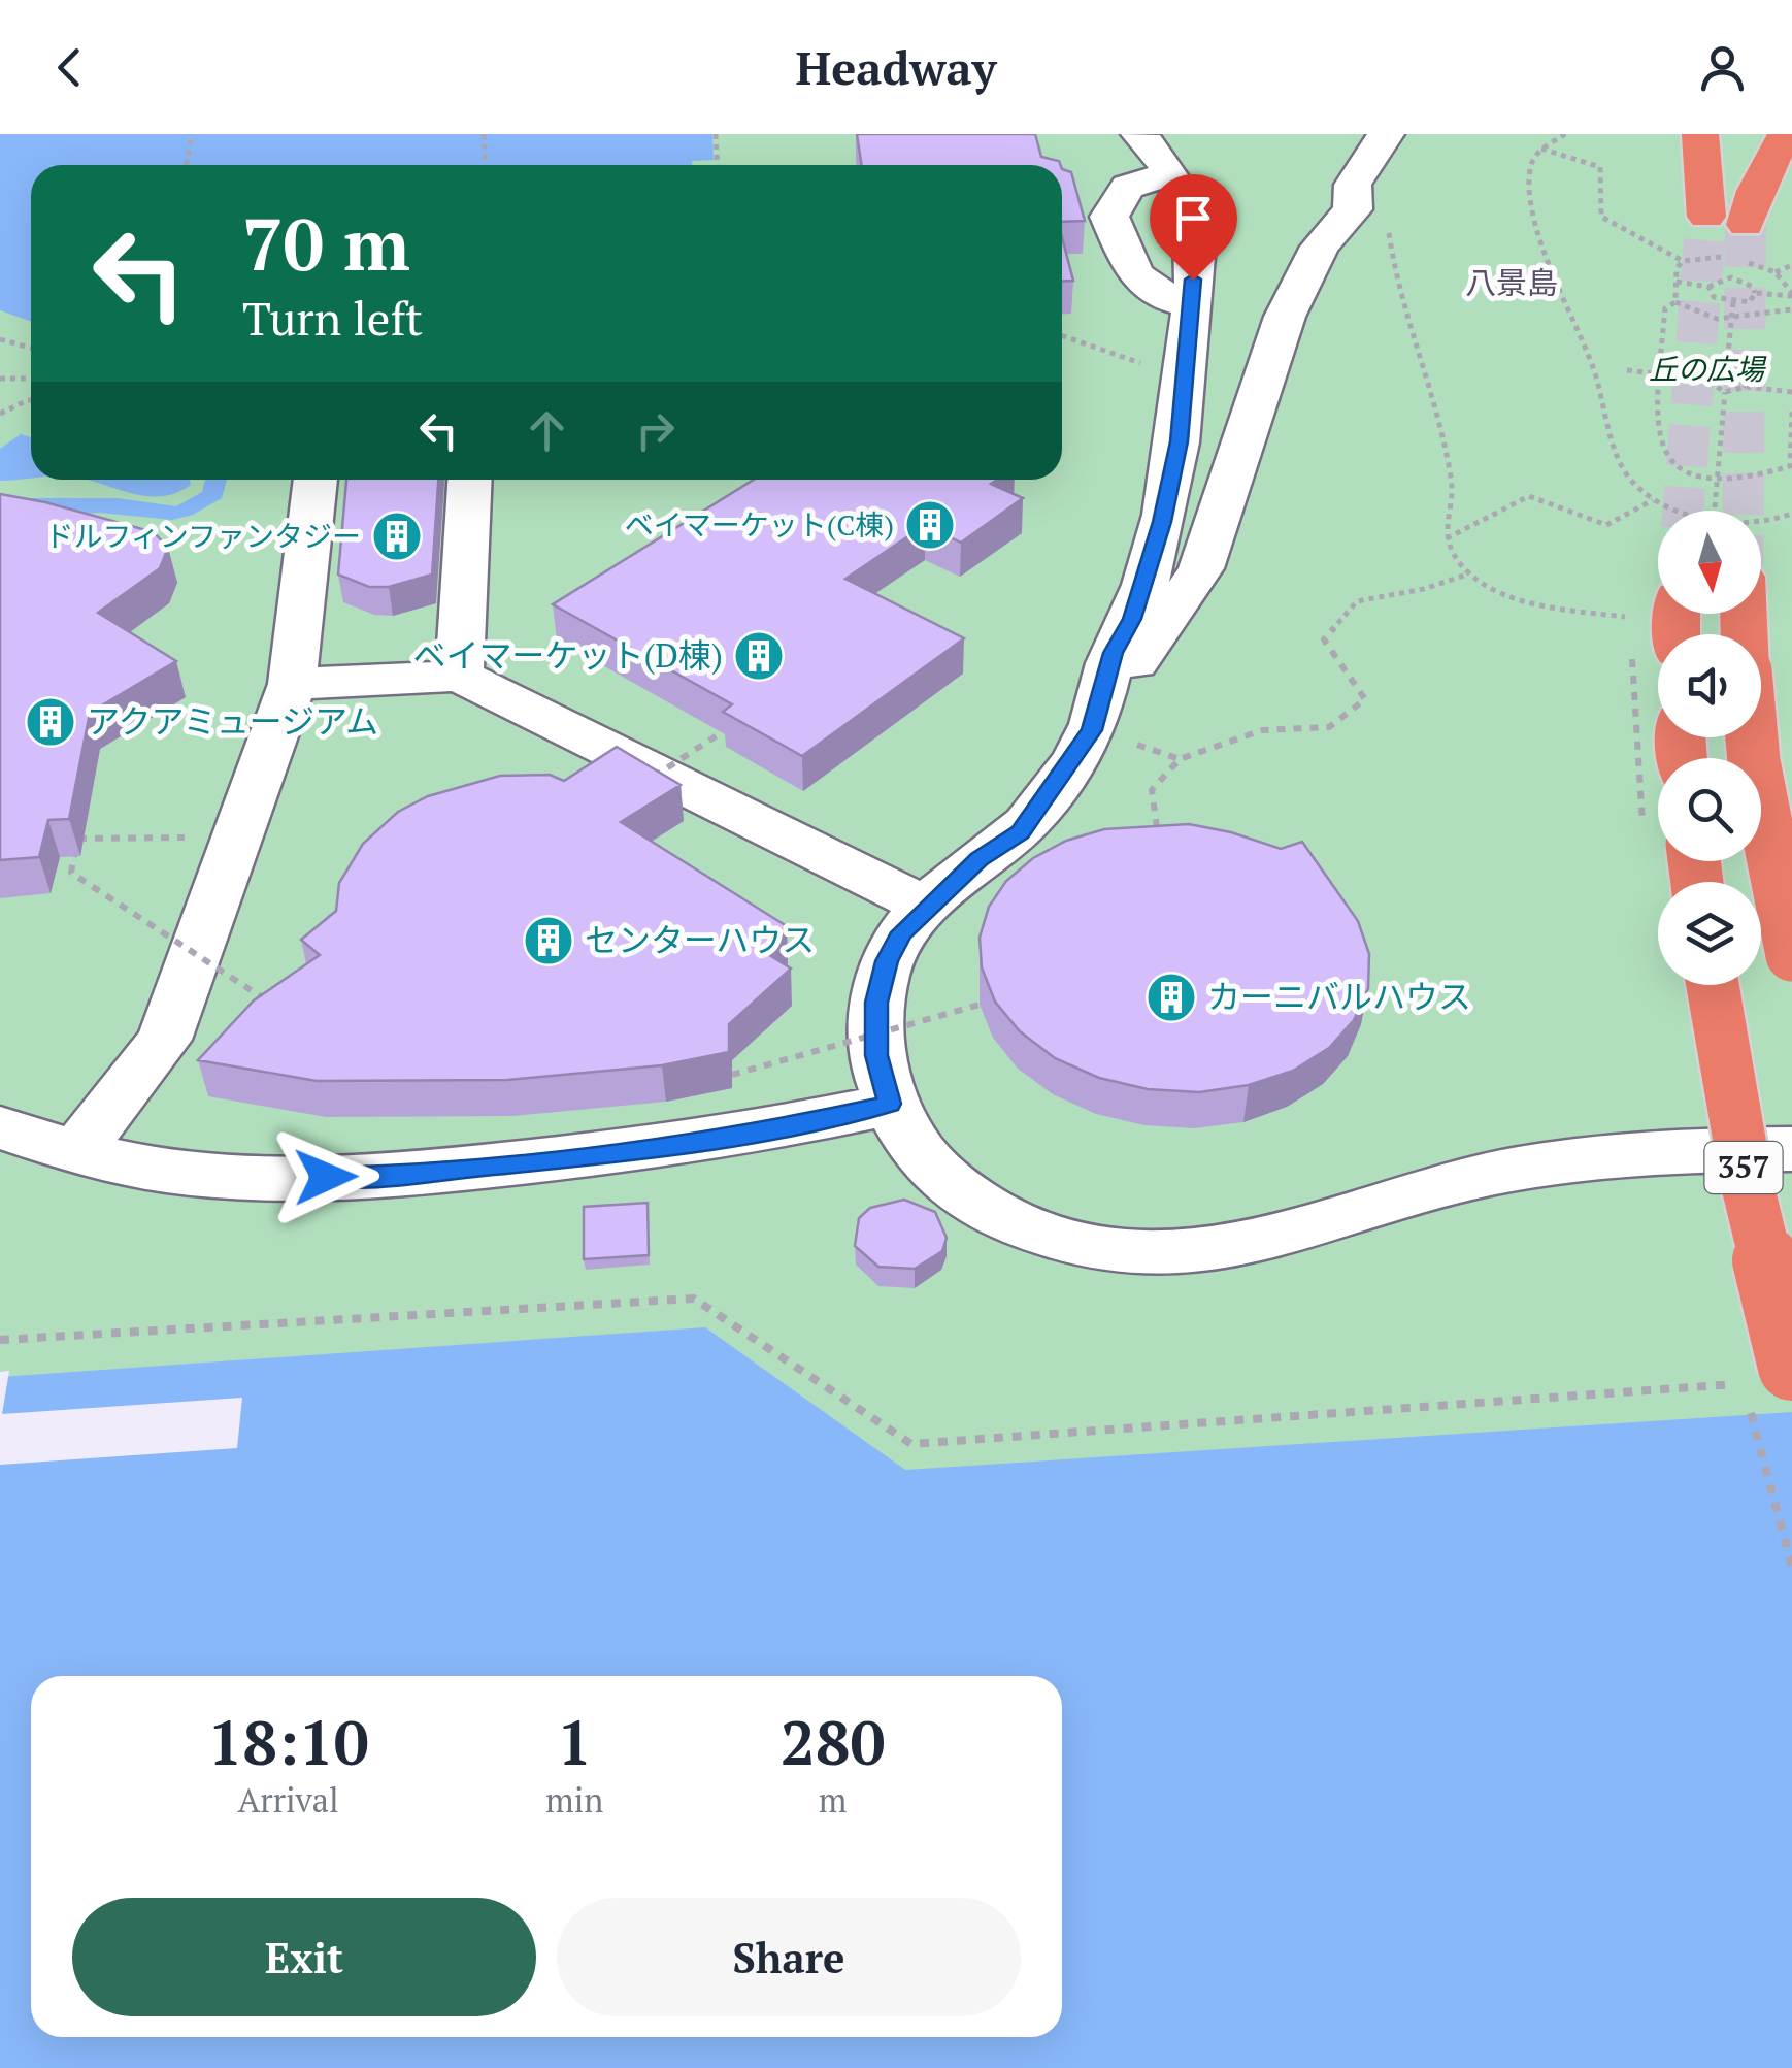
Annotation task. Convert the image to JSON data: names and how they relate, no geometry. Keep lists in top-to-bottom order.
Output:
{
  "streets": {
    "highway": ["357"]
  },
  "districts": ["八景島"],
  "parks": ["丘の広場"],
  "places": {
    "building": [
      "ベイマーケット(C棟)",
      "ドルフィンファンタジー",
      "ベイマーケット(D棟)",
      "アクアミュージアム",
      "センターハウス",
      "カーニバルハウス"
    ]
  },
  "north": "bottom",
  "page": {
    "header": "Headway",
    "turn": ["70 m", "Turn left"],
    "eta": [
      "18:10",
      "Arrival",
      "1",
      "min",
      "280",
      "m"
    ],
    "buttons": ["Exit", "Share"]
  }
}
